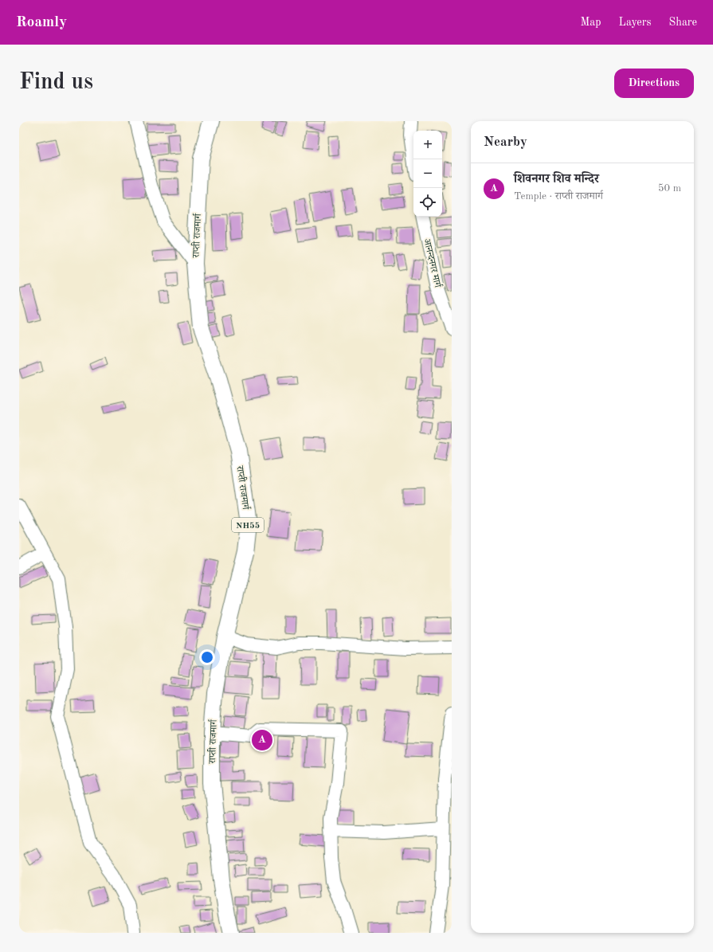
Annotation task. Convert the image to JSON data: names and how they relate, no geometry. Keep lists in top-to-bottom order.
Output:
{
  "streets": {
    "main road": ["राप्ती राजमार्ग", "NH55"],
    "street": ["आनन्दनगर मार्ग"]
  },
  "page": {
    "header": "Roamly",
    "nav": ["Map", "Layers", "Share"],
    "buttons": "Directions",
    "title": "Find us",
    "heading": "Nearby",
    "map_buttons": ["+", "−"],
    "list": [
      {
        "mark": "A",
        "name": "शिवनगर शिव मन्दिर",
        "note": "Temple · राप्ती राजमार्ग",
        "value": "50 m"
      }
    ],
    "pins": "A"
  }
}
